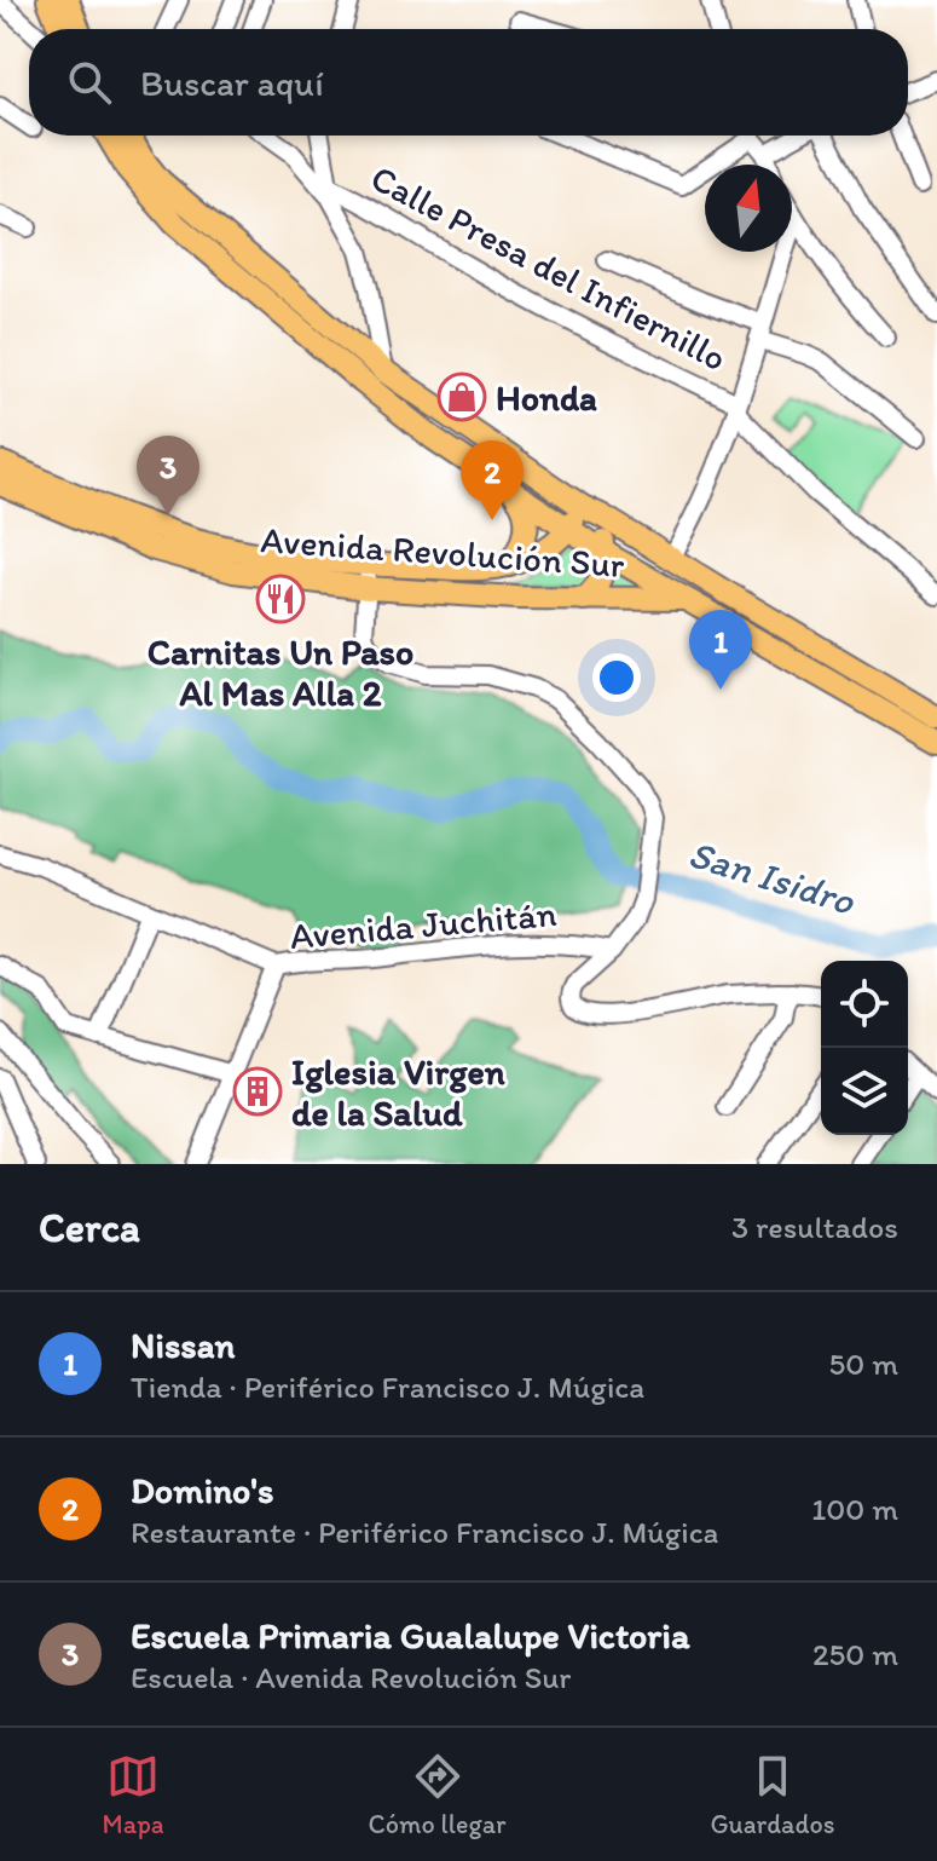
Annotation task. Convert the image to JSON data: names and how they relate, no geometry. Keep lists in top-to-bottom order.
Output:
{
  "streets": {
    "main road": ["Avenida Revolución Sur"],
    "street": ["Calle Presa del Infiernillo", "Avenida Juchitán"]
  },
  "water": ["San Isidro"],
  "places": {
    "shop": ["Honda"],
    "restaurant": ["Carnitas Un Paso Al Mas Alla 2"],
    "building": ["Iglesia Virgen de la Salud"]
  },
  "north": "top",
  "page": {
    "search": "Buscar aquí",
    "pins": ["3", "2", "1"],
    "heading": ["Cerca", "3 resultados"],
    "list": [
      {
        "mark": "1",
        "name": "Nissan",
        "note": "Tienda · Periférico Francisco J. Múgica",
        "value": "50 m"
      },
      {
        "mark": "2",
        "name": "Domino's",
        "note": "Restaurante · Periférico Francisco J. Múgica",
        "value": "100 m"
      },
      {
        "mark": "3",
        "name": "Escuela Primaria Gualalupe Victoria",
        "note": "Escuela · Avenida Revolución Sur",
        "value": "250 m"
      }
    ],
    "nav": ["Mapa", "Cómo llegar", "Guardados"]
  }
}
